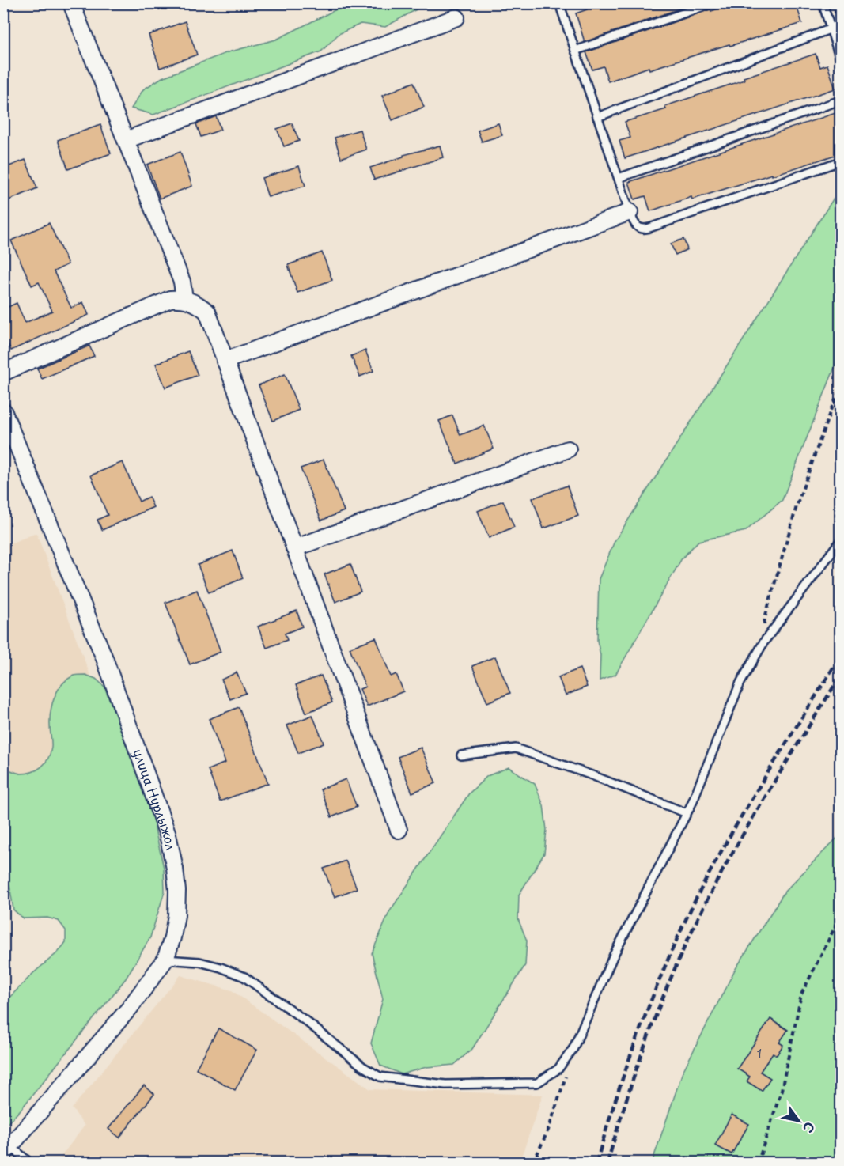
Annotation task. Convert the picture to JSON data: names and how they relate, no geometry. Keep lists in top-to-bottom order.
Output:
{
  "streets": {
    "street": ["улица Нурлыжол"]
  },
  "house_numbers": ["1"],
  "north": "bottom right"
}
